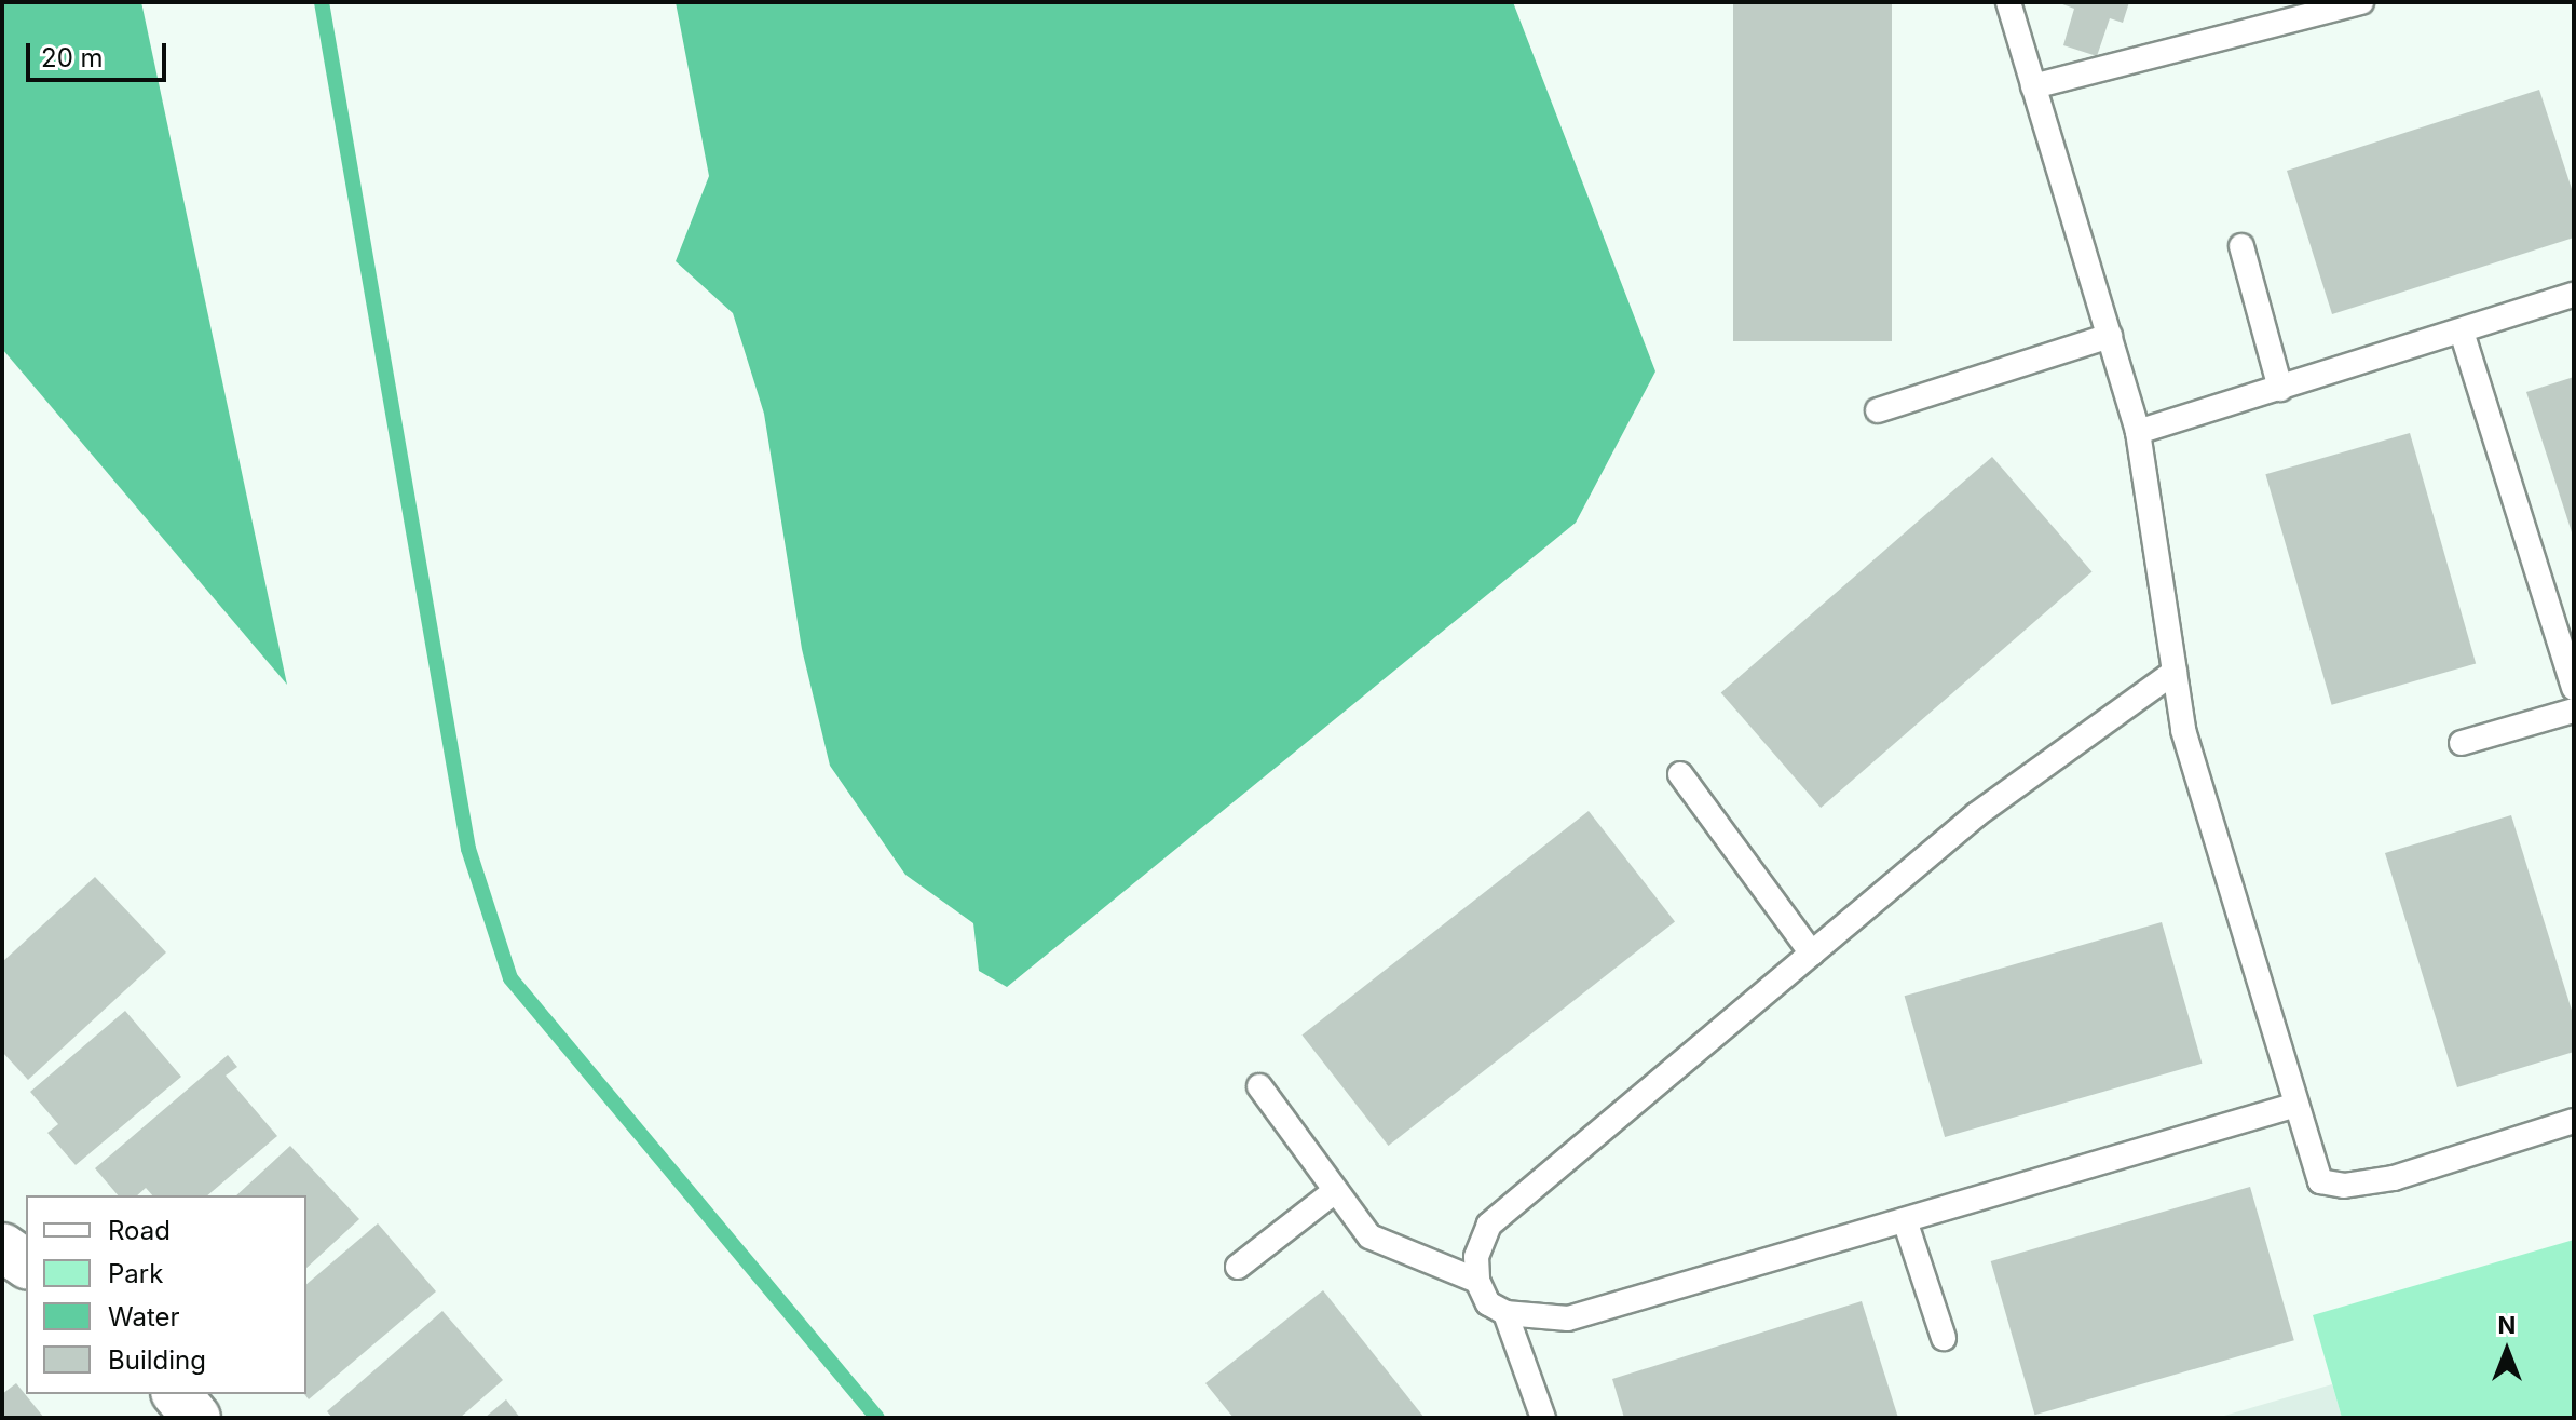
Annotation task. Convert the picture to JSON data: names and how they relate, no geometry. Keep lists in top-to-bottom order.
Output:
{
  "legend": [
    "Road",
    "Park",
    "Water",
    "Building"
  ],
  "scale_bar": "20 m",
  "north": "top"
}
